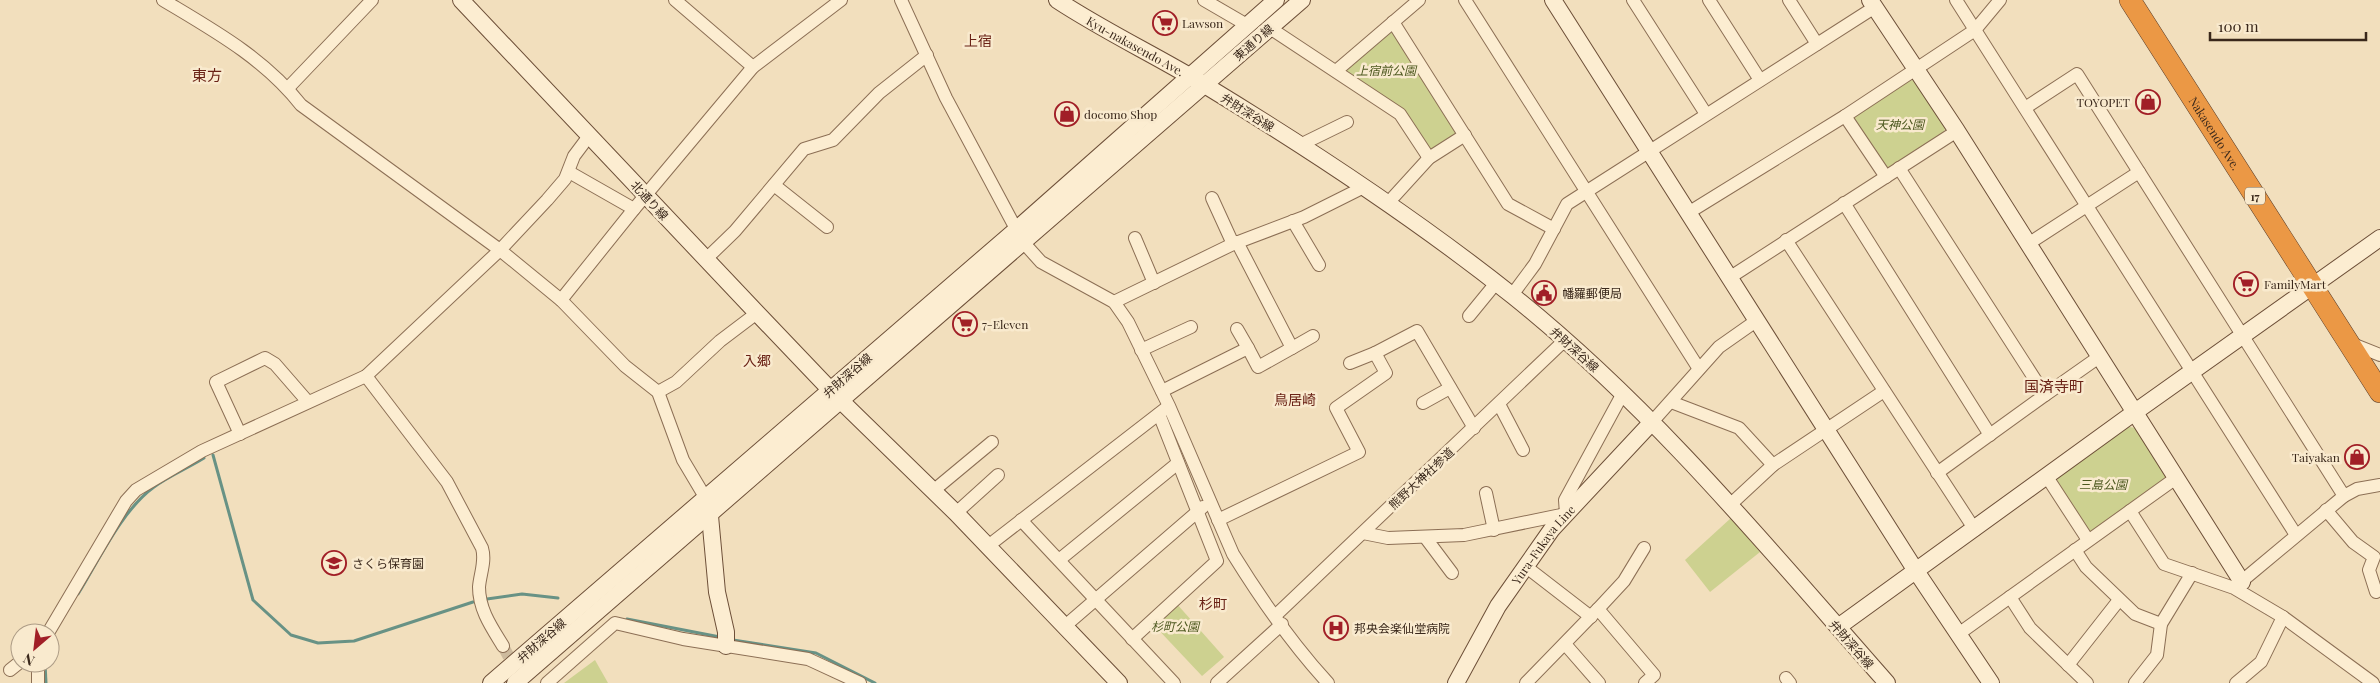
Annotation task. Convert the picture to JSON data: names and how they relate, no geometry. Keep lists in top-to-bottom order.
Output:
{
  "streets": {
    "highway": ["Nakasendo Ave.", "17"],
    "street": [
      "東通り線",
      "Kyu-nakasendo Ave.",
      "弁財深谷線",
      "北通り線",
      "熊野大神社参道",
      "Yura-Fukaya Line"
    ]
  },
  "crossings": [
    ["東通り線", "Kyu-nakasendo Ave."],
    ["東通り線", "弁財深谷線"],
    ["Kyu-nakasendo Ave.", "弁財深谷線"],
    ["弁財深谷線", "北通り線"],
    ["弁財深谷線", "熊野大神社参道"],
    ["弁財深谷線", "Yura-Fukaya Line"]
  ],
  "districts": [
    "上宿",
    "東方",
    "入郷",
    "国済寺町",
    "鳥居崎",
    "杉町"
  ],
  "parks": [
    "上宿前公園",
    "天神公園",
    "三島公園",
    "杉町公園"
  ],
  "places": {
    "supermarket": ["Lawson", "FamilyMart", "7-Eleven"],
    "shop": ["TOYOPET", "docomo Shop", "Taiyakan"],
    "public building": ["幡羅郵便局"],
    "school or university": ["さくら保育園"],
    "hospital": ["邦央会楽仙堂病院"]
  },
  "scale_bar": "100 m",
  "north": "bottom left"
}
